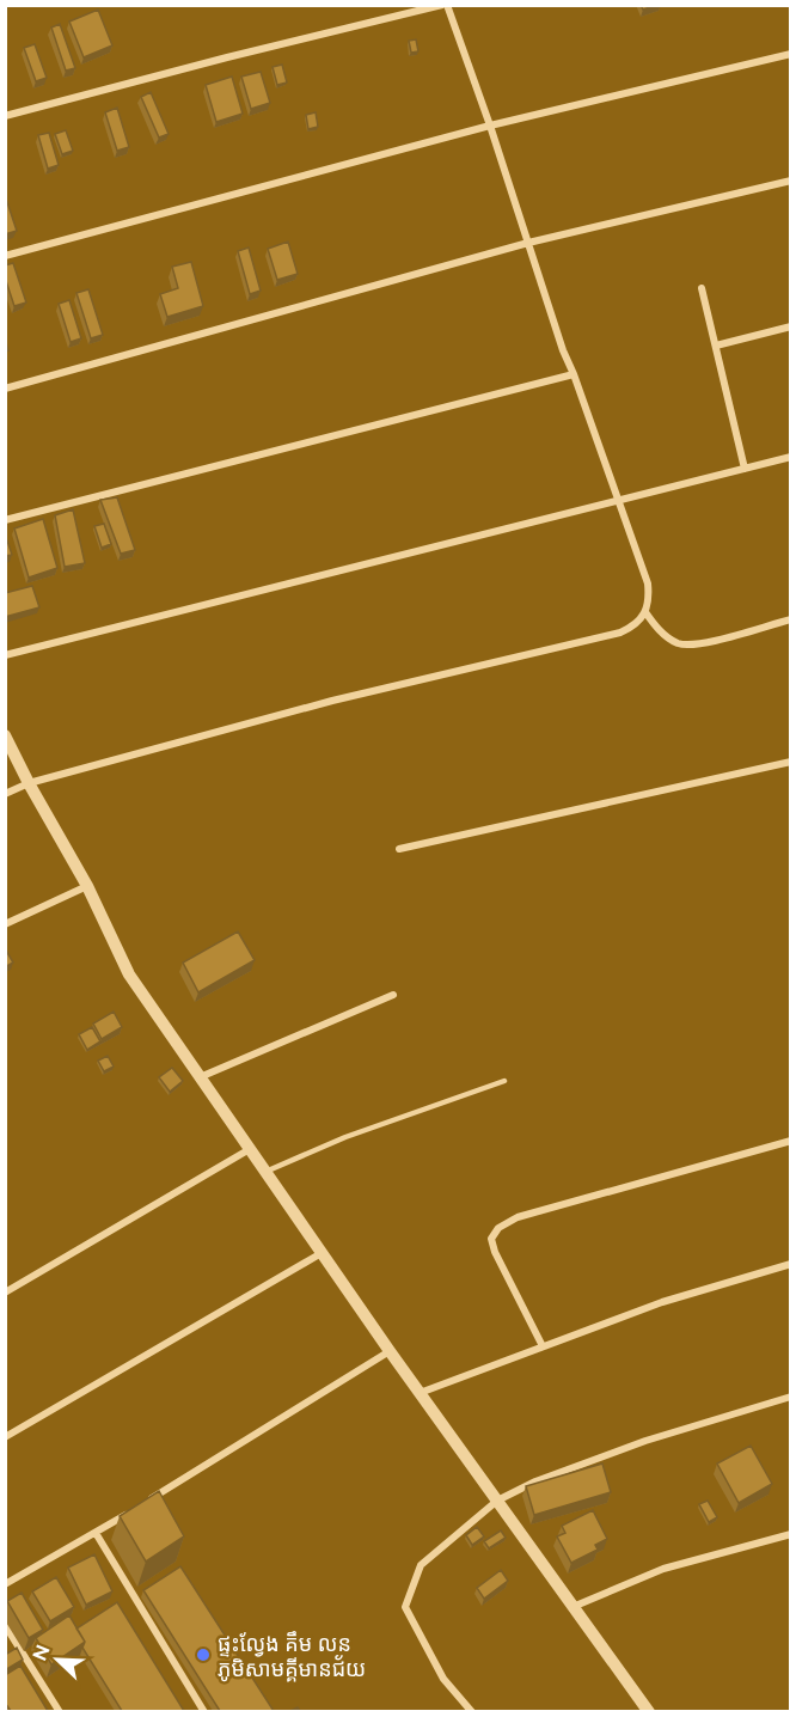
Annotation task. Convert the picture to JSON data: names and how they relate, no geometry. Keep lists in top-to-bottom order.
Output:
{
  "places": ["ផ្ទះល្វែង គឹម លន ភូមិសាមគ្គីមានជ័យ"],
  "north": "top left"
}
